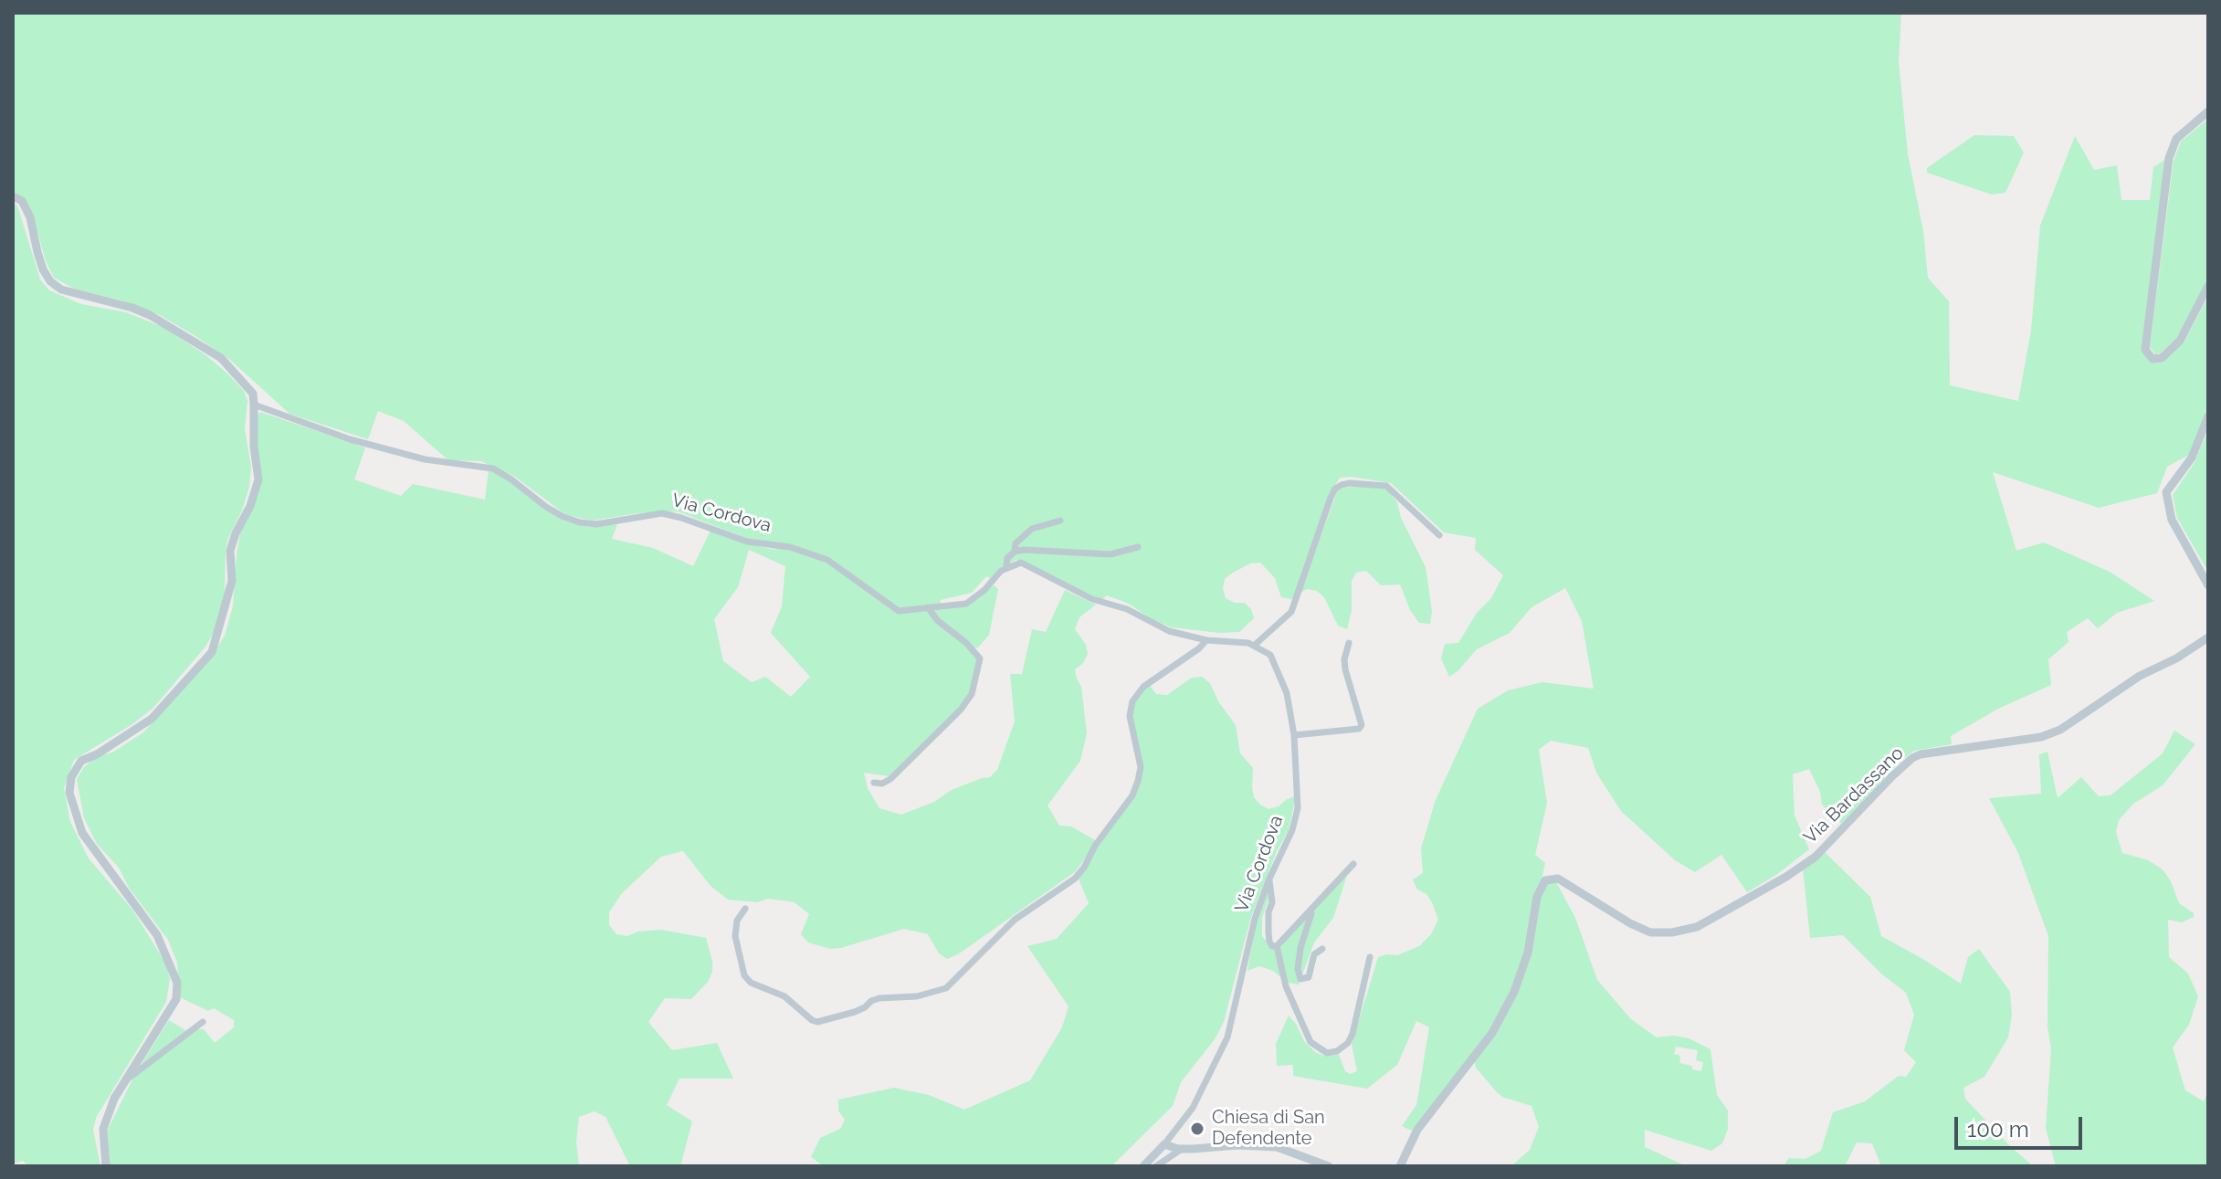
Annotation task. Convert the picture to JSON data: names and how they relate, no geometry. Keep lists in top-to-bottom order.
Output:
{
  "streets": {
    "street": ["Via Cordova", "Via Bardassano"]
  },
  "places": ["Chiesa di San Defendente"],
  "scale_bar": "100 m"
}
